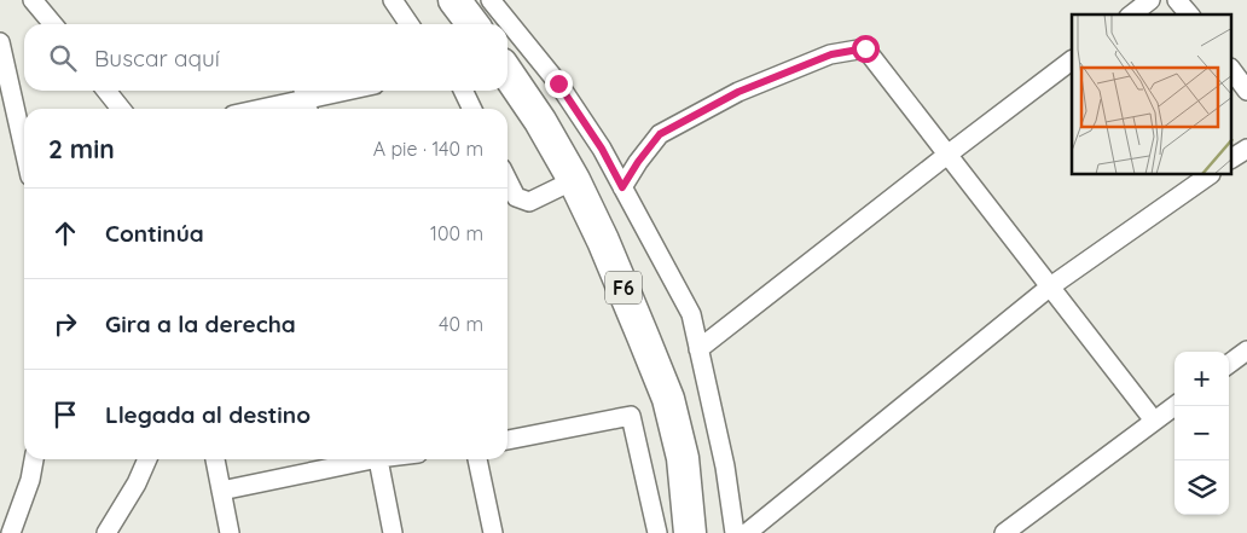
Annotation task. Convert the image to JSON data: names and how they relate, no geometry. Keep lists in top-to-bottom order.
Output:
{
  "streets": {
    "highway": ["F6"]
  },
  "page": {
    "search": "Buscar aquí",
    "heading": ["2 min", "A pie · 140 m"],
    "list": [
      ["Continúa", "100 m"],
      ["Gira a la derecha", "40 m"],
      "Llegada al destino"
    ],
    "map_buttons": ["+", "−"]
  }
}
